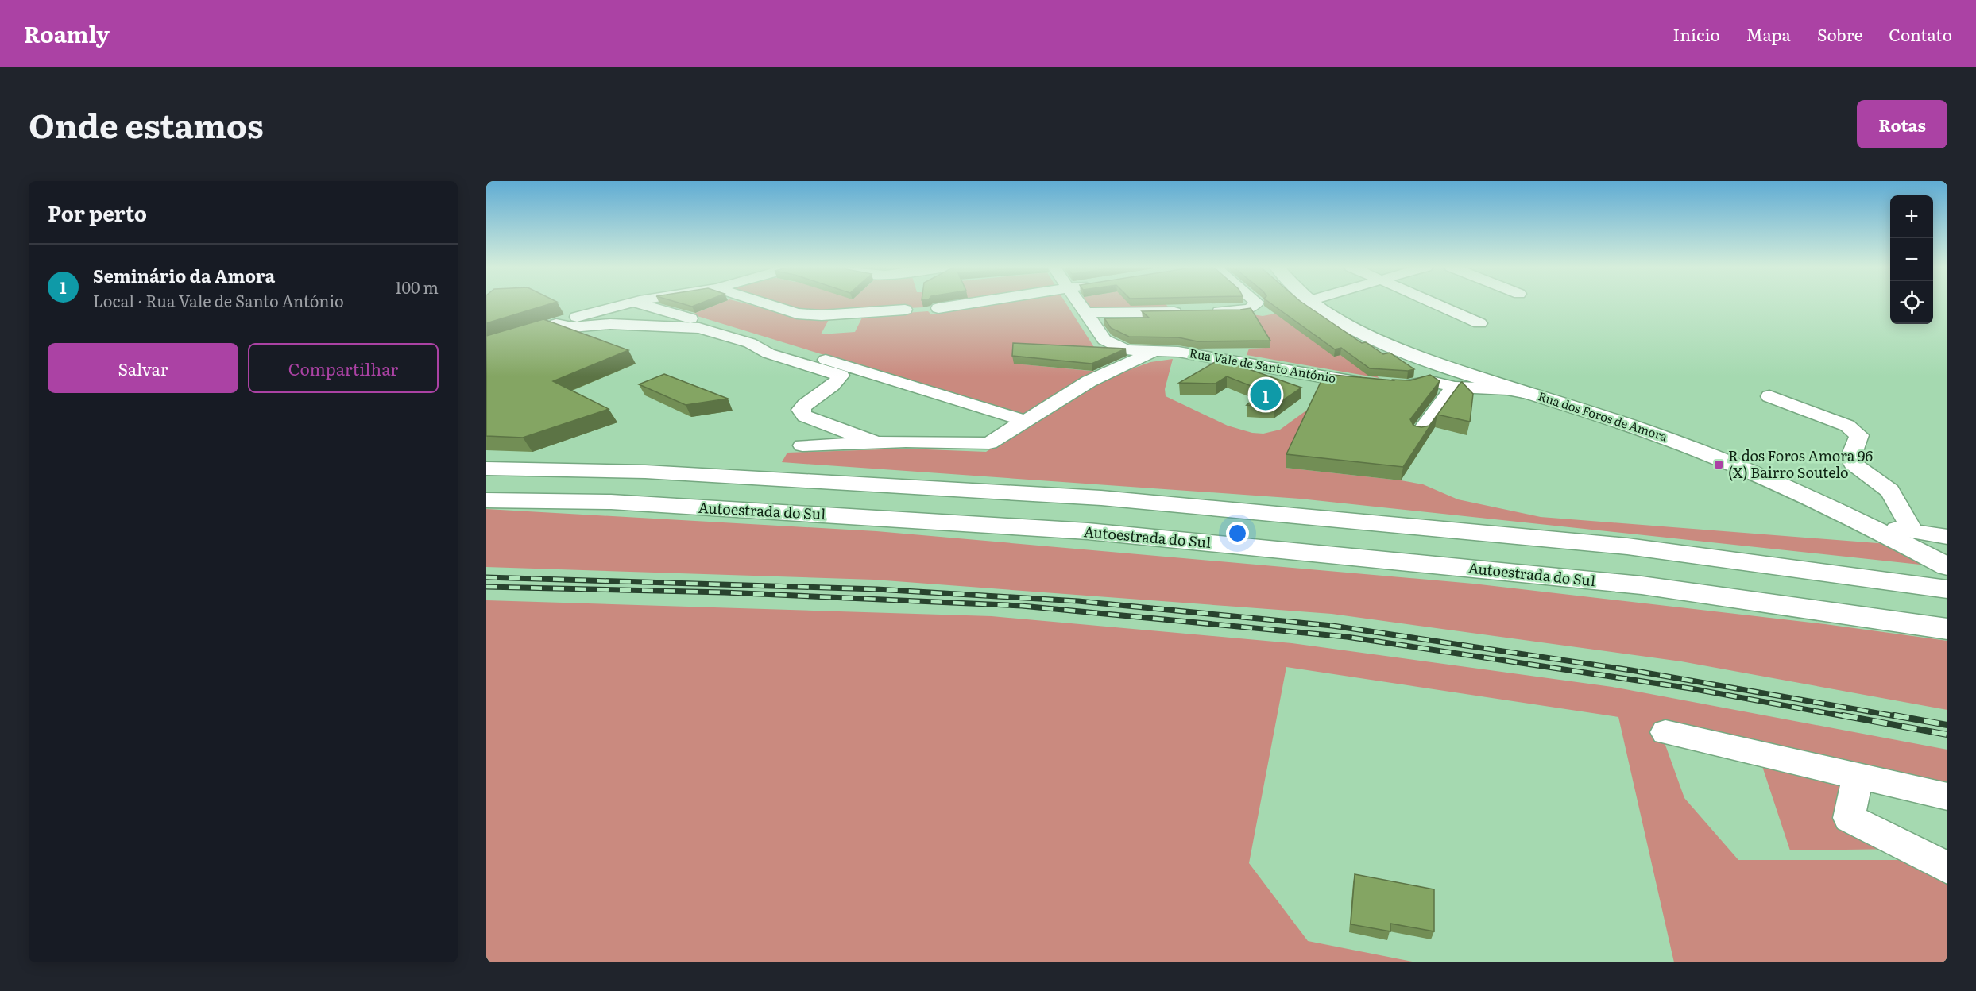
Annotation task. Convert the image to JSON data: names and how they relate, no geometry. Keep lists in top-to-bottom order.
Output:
{
  "streets": {
    "main road": ["Rua dos Foros de Amora", "Autoestrada do Sul"],
    "street": ["Rua Vale de Santo António"]
  },
  "places": {
    "transit": ["R dos Foros Amora 96 (X) Bairro Soutelo"]
  },
  "page": {
    "header": "Roamly",
    "nav": [
      "Início",
      "Mapa",
      "Sobre",
      "Contato"
    ],
    "title": "Onde estamos",
    "buttons": [
      "Rotas",
      ["Salvar", "Compartilhar"]
    ],
    "heading": "Por perto",
    "map_buttons": ["+", "−"],
    "list": [
      {
        "mark": "1",
        "name": "Seminário da Amora",
        "note": "Local · Rua Vale de Santo António",
        "value": "100 m"
      }
    ],
    "pins": "1"
  }
}
